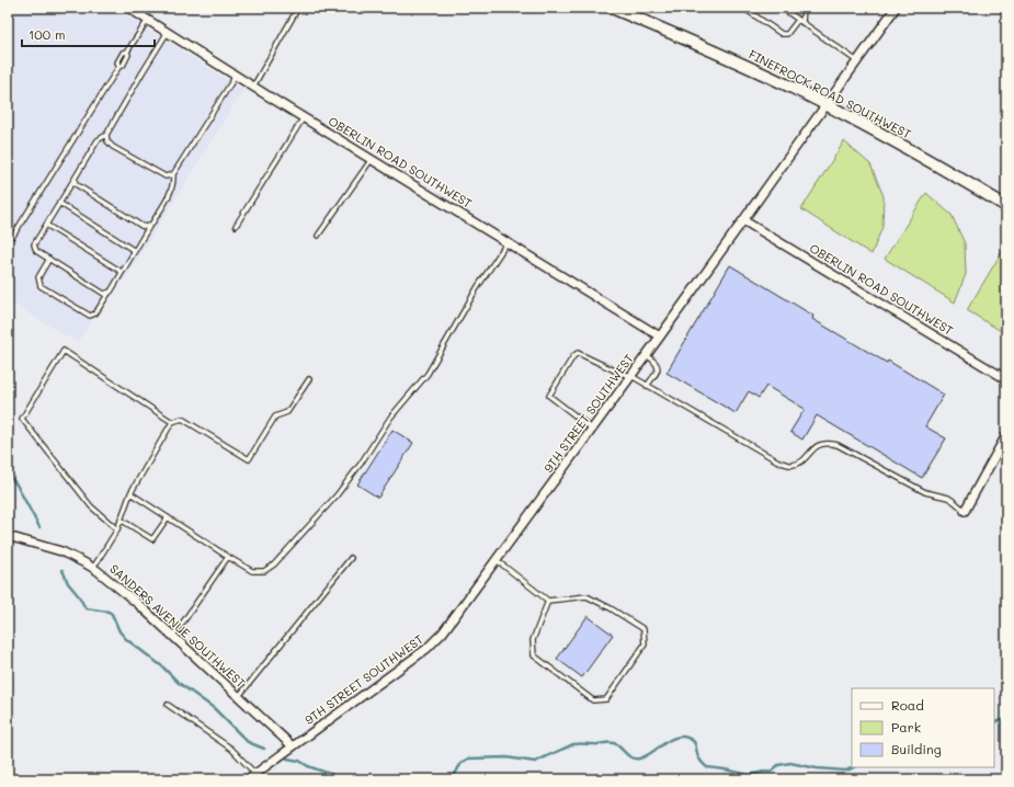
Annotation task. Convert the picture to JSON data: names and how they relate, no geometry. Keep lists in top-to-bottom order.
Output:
{
  "streets": {
    "main road": ["FINEFROCK ROAD SOUTHWEST"],
    "street": ["OBERLIN ROAD SOUTHWEST", "9TH STREET SOUTHWEST", "SANDERS AVENUE SOUTHWEST"]
  },
  "crossings": [
    ["FINEFROCK ROAD SOUTHWEST", "9TH STREET SOUTHWEST"],
    ["OBERLIN ROAD SOUTHWEST", "9TH STREET SOUTHWEST"],
    ["9TH STREET SOUTHWEST", "SANDERS AVENUE SOUTHWEST"]
  ],
  "legend": ["Road", "Park", "Building"],
  "scale_bar": "100 m"
}
